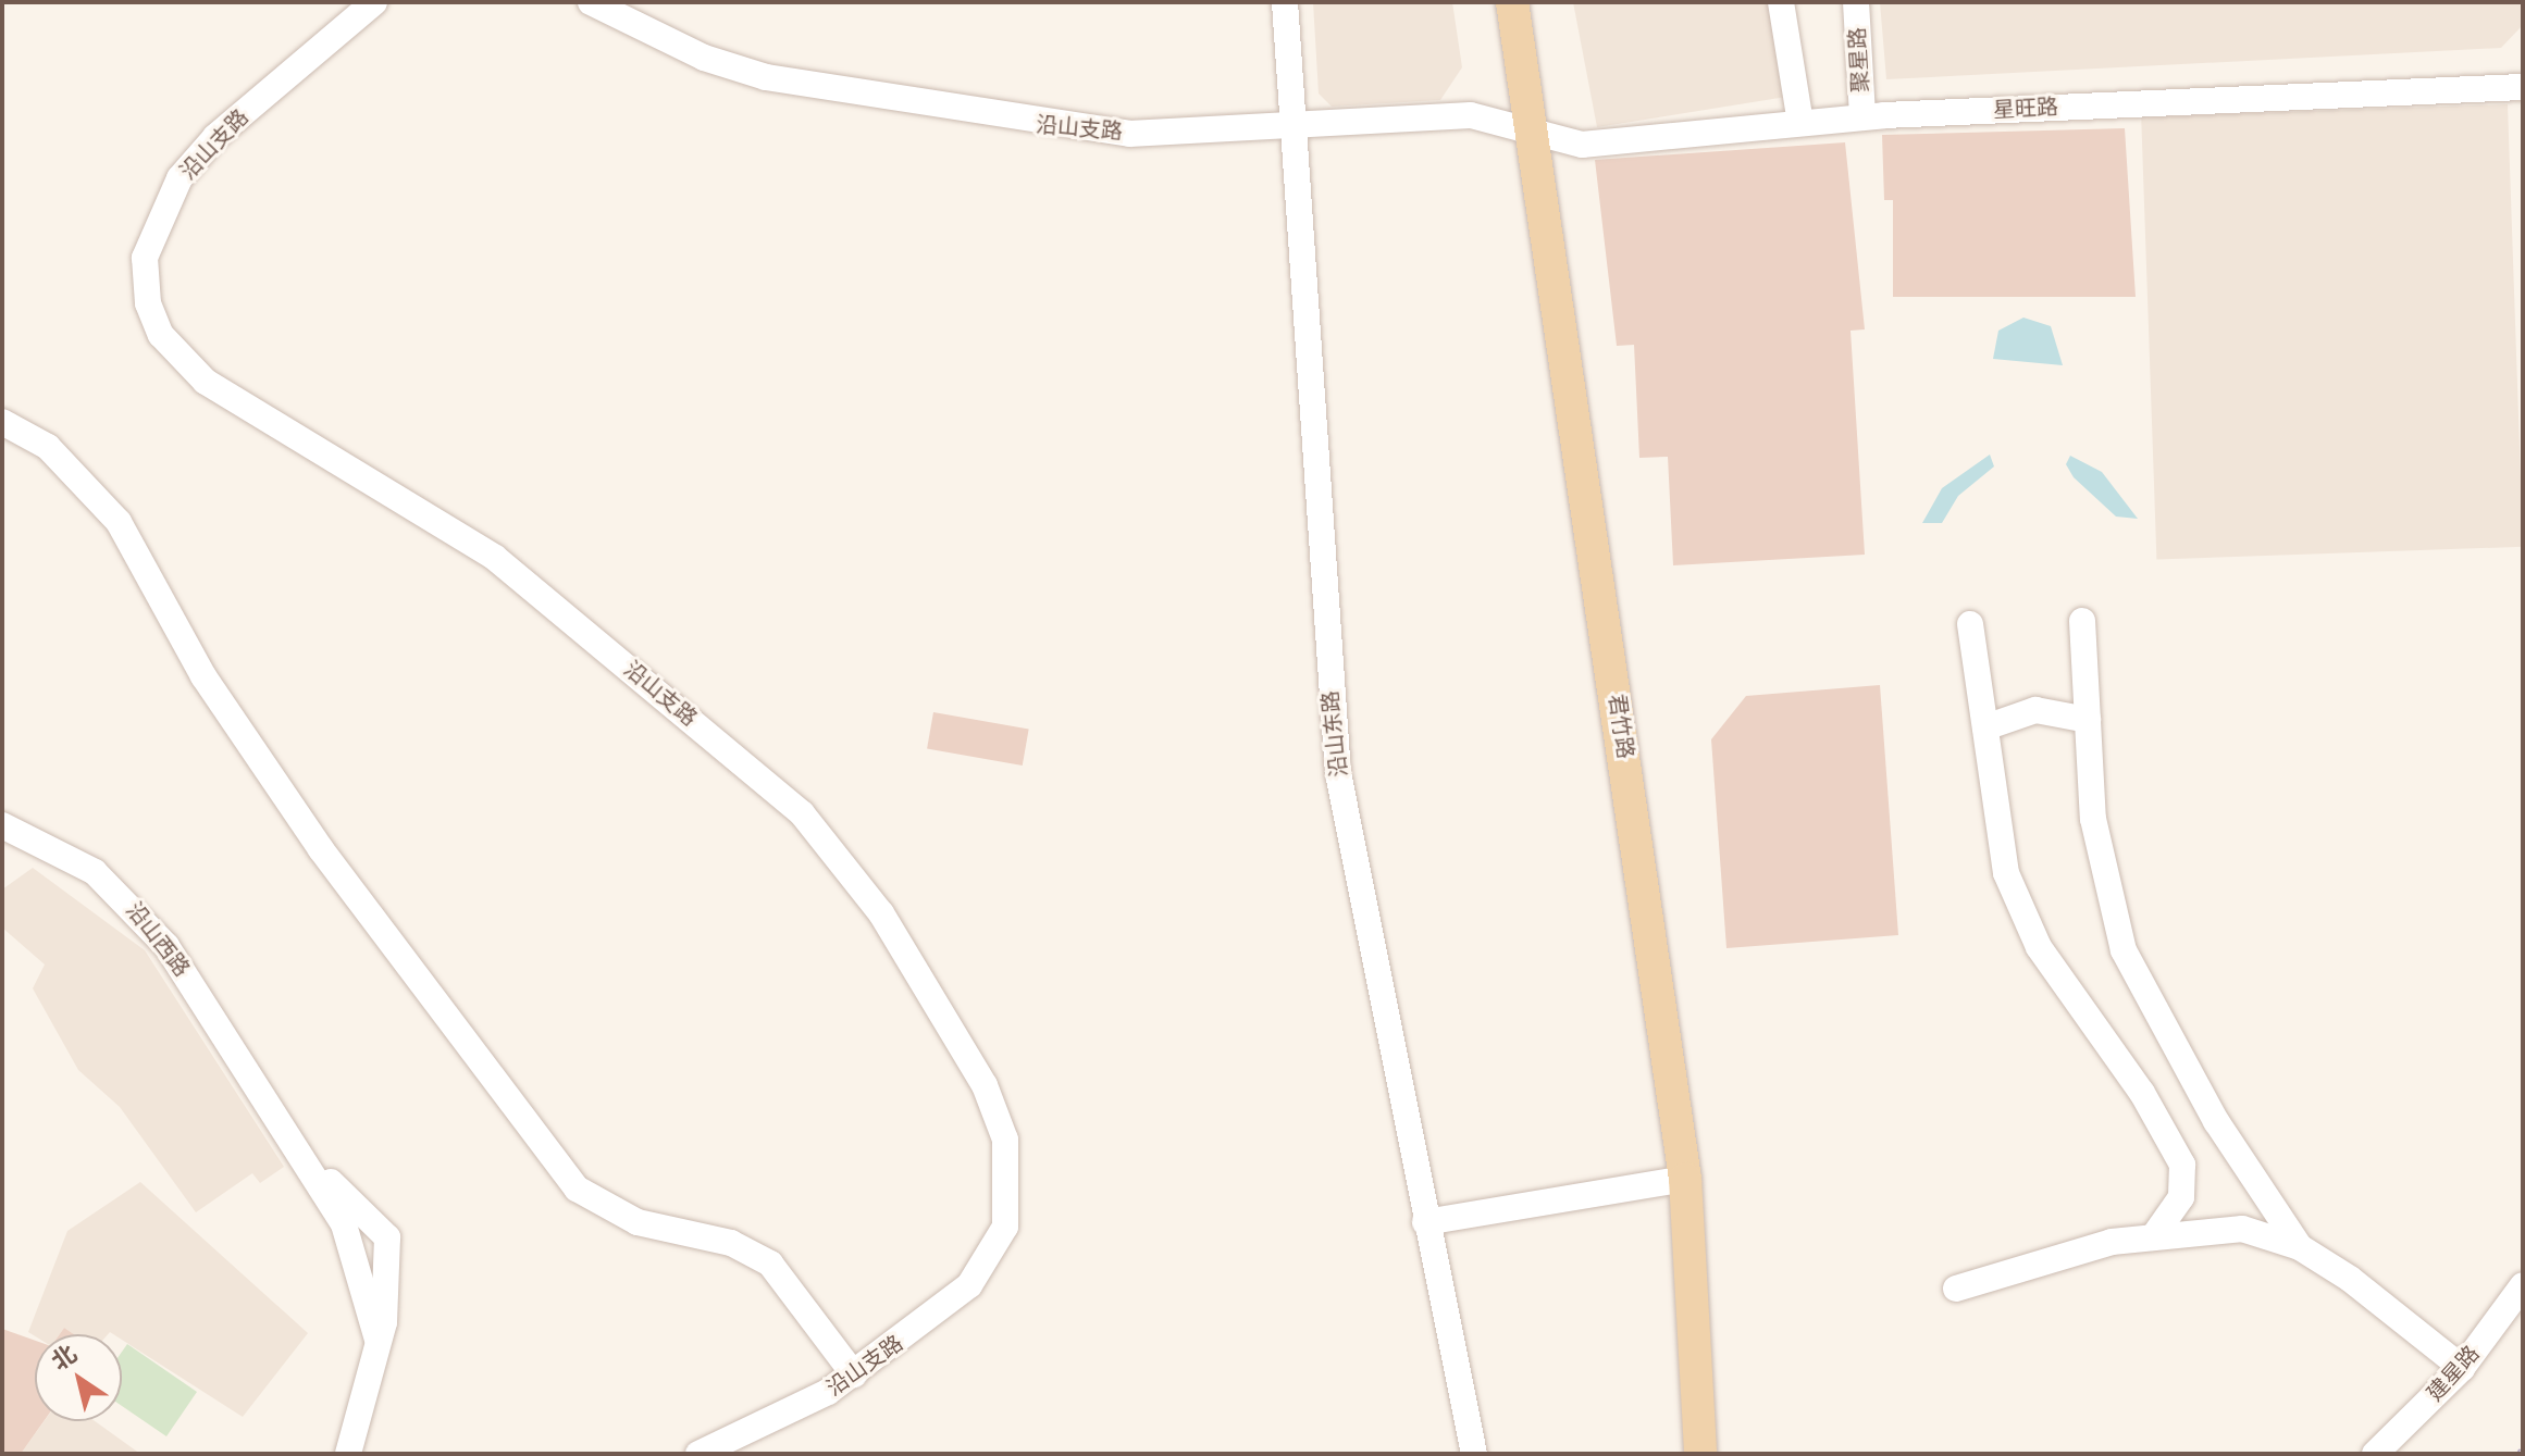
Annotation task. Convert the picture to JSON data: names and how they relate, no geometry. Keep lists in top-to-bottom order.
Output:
{
  "streets": {
    "main road": ["君竹路"],
    "street": [
      "聚星路",
      "星旺路",
      "沿山支路",
      "沿山东路",
      "沿山西路",
      "建星路"
    ]
  },
  "crossings": [
    ["聚星路", "星旺路"],
    ["星旺路", "沿山支路"],
    ["星旺路", "君竹路"],
    ["沿山支路", "君竹路"],
    ["沿山支路", "沿山东路"]
  ],
  "north": "top left"
}
